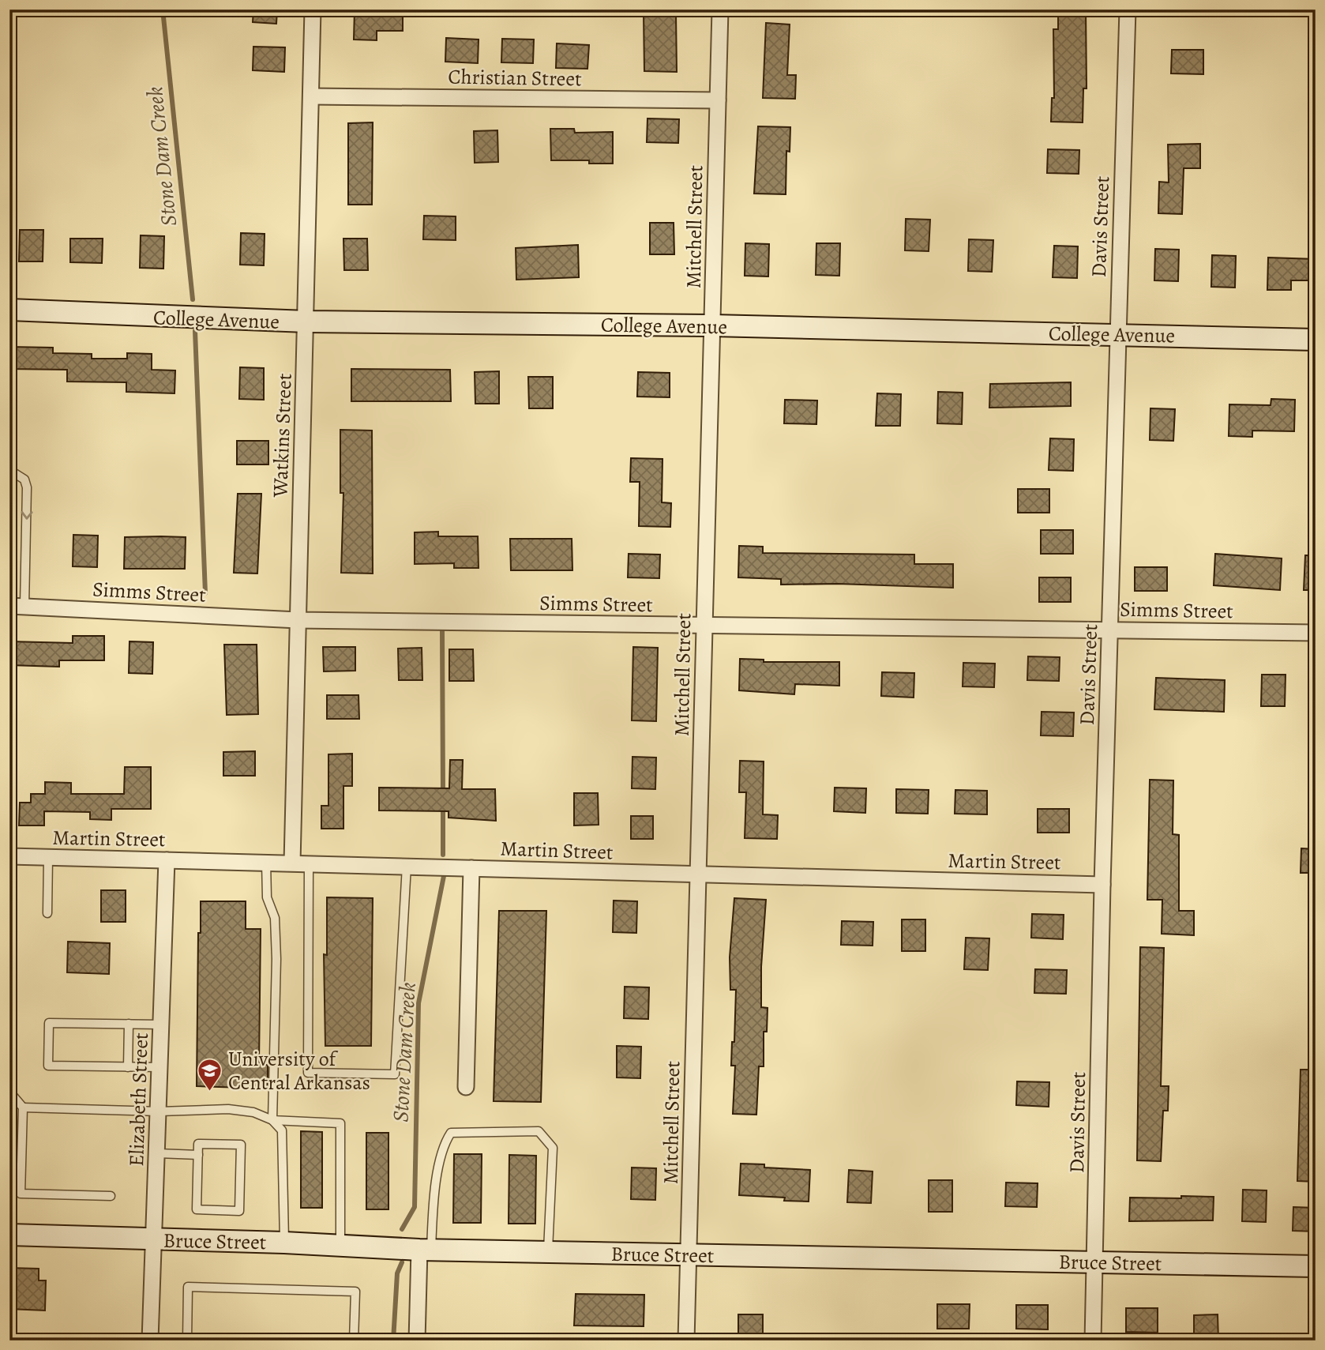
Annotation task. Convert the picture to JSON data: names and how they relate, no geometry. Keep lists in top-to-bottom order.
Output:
{
  "streets": {
    "street": [
      "Christian Street",
      "Mitchell Street",
      "Davis Street",
      "College Avenue",
      "Watkins Street",
      "Simms Street",
      "Martin Street",
      "Elizabeth Street",
      "Bruce Street"
    ]
  },
  "crossings": [
    ["Christian Street", "Mitchell Street"],
    ["Christian Street", "Watkins Street"],
    ["Mitchell Street", "College Avenue"],
    ["Mitchell Street", "Simms Street"],
    ["Mitchell Street", "Martin Street"],
    ["Mitchell Street", "Bruce Street"],
    ["Davis Street", "College Avenue"],
    ["Davis Street", "Simms Street"],
    ["Davis Street", "Martin Street"],
    ["Davis Street", "Bruce Street"],
    ["College Avenue", "Watkins Street"],
    ["Watkins Street", "Simms Street"],
    ["Watkins Street", "Martin Street"],
    ["Martin Street", "Elizabeth Street"],
    ["Elizabeth Street", "Bruce Street"]
  ],
  "water": ["Stone Dam Creek"],
  "places": {
    "school or university": ["University of Central Arkansas"]
  }
}
